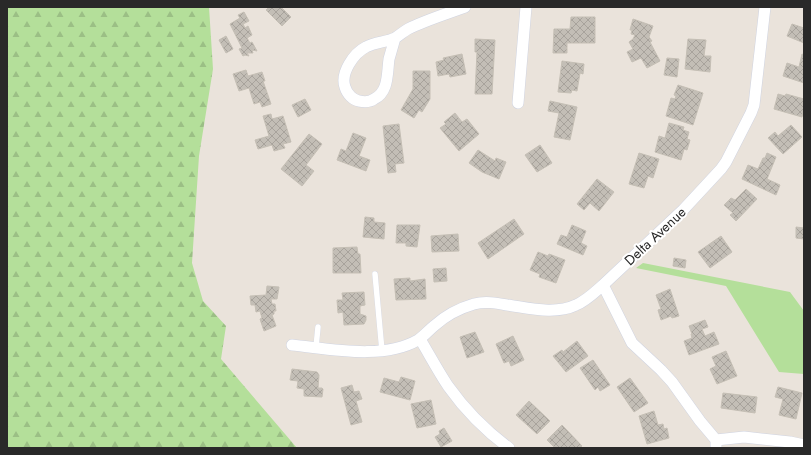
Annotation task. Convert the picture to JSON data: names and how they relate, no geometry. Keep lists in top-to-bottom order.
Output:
{
  "streets": {
    "street": ["Delta Avenue"]
  }
}
